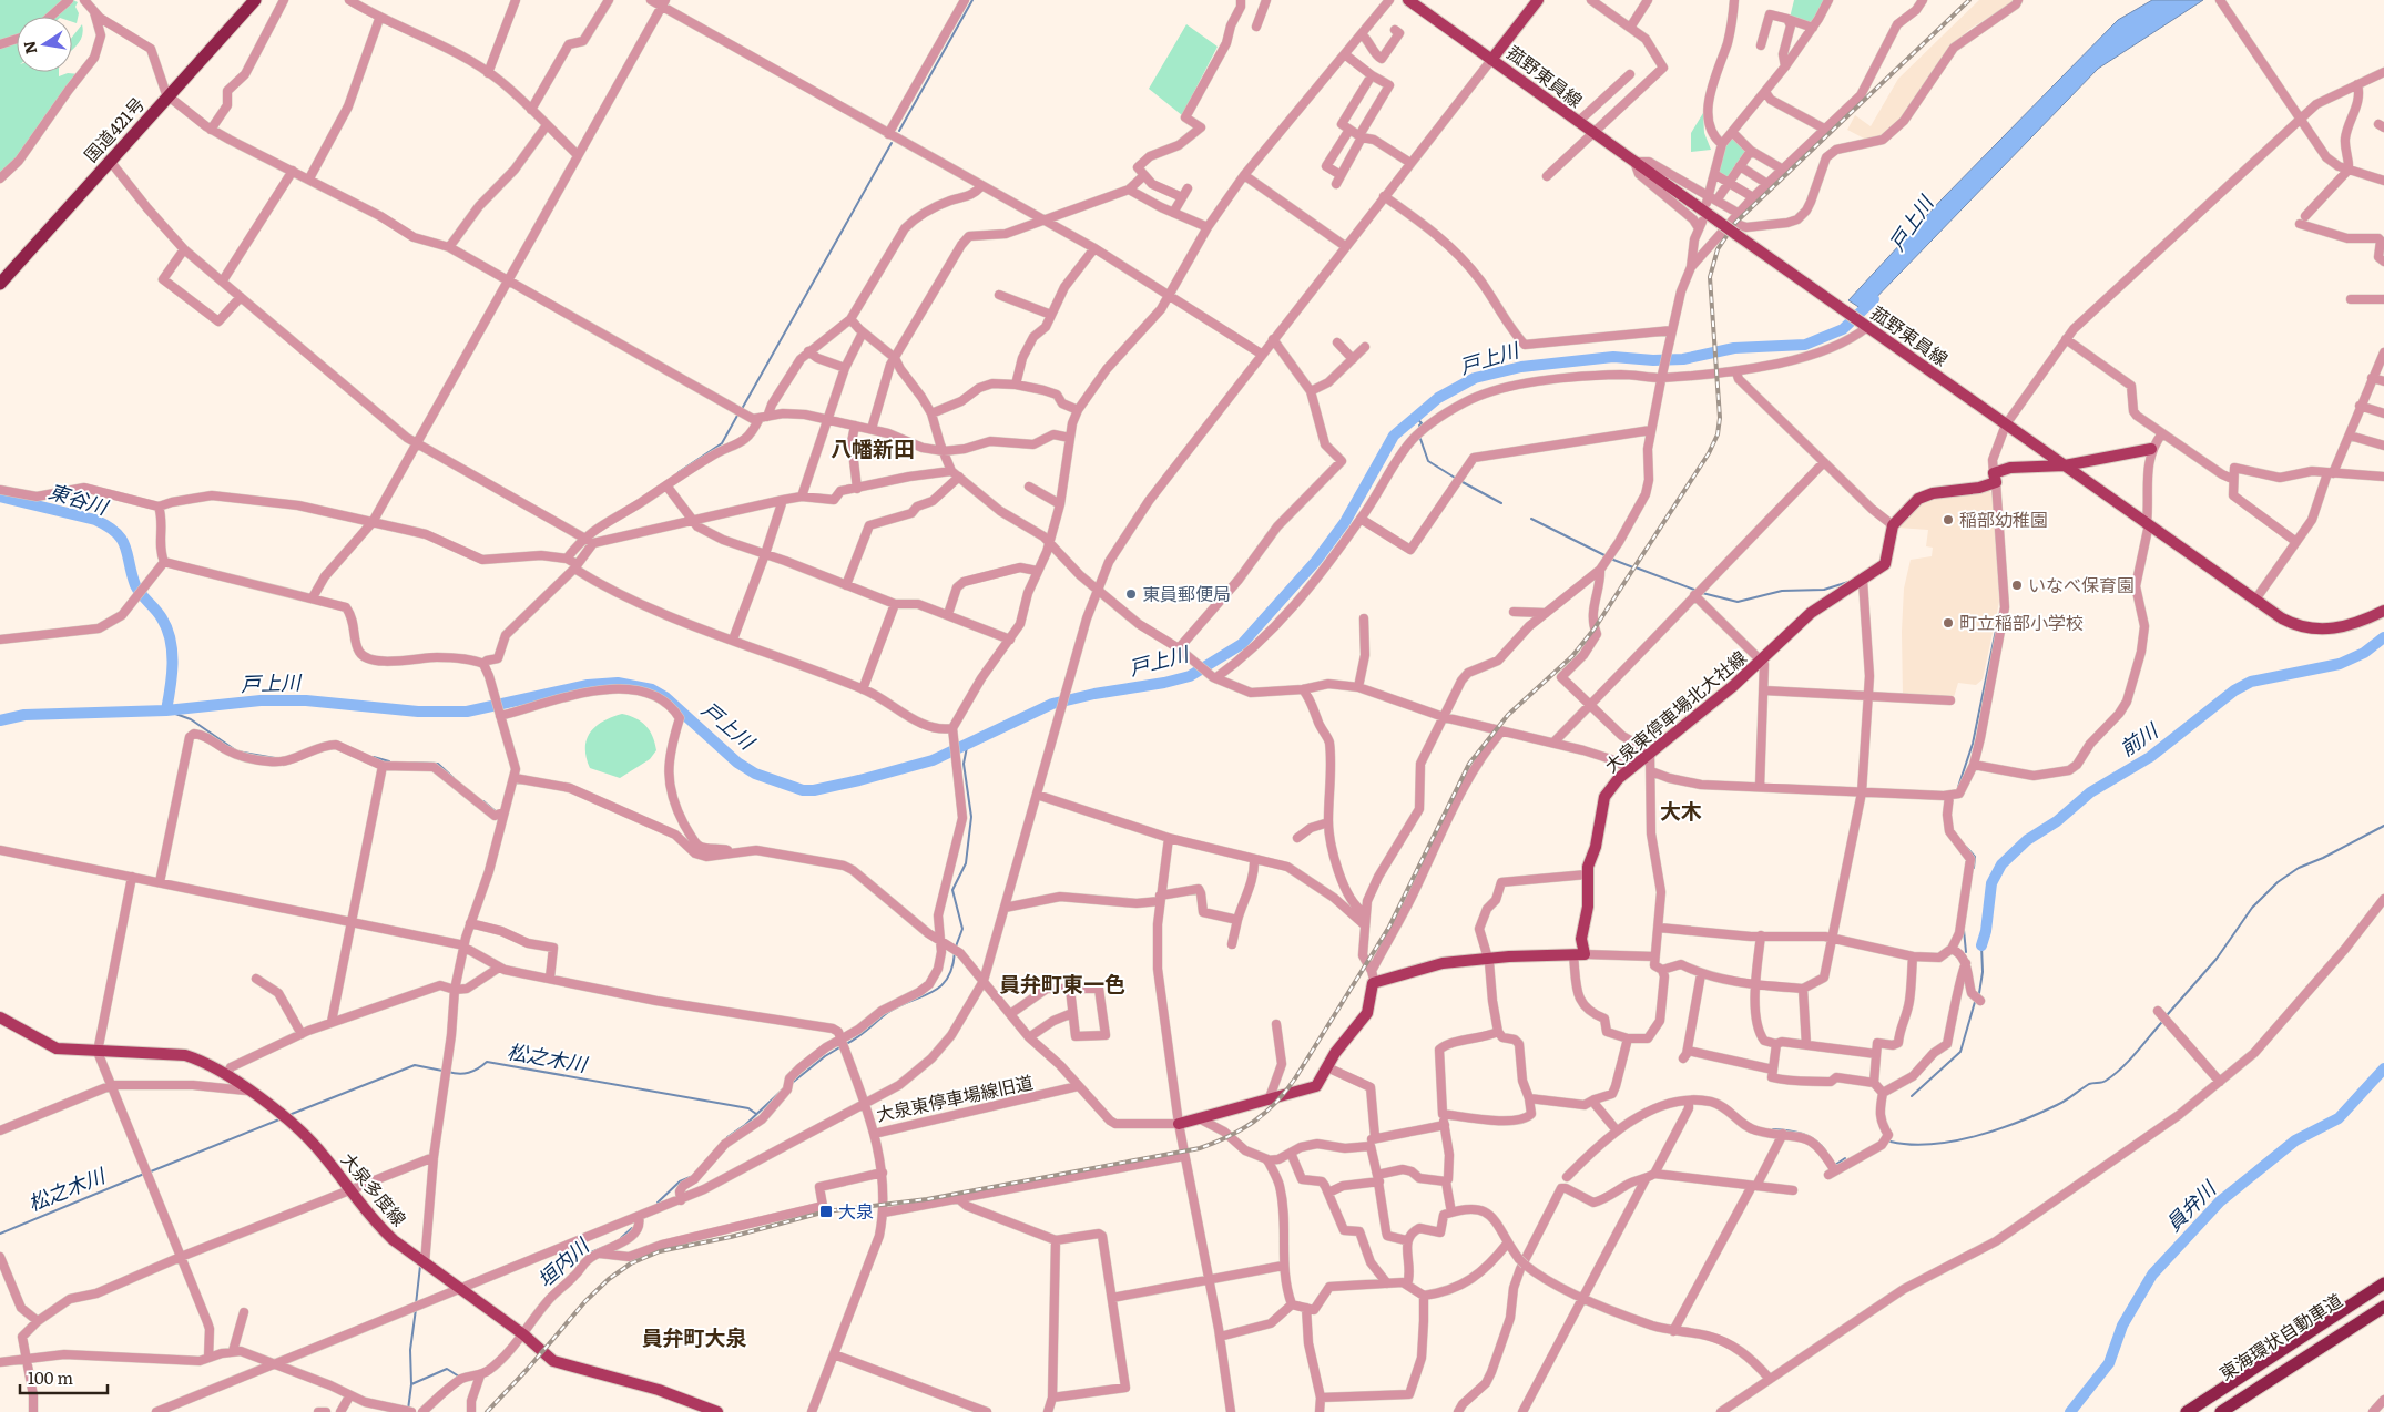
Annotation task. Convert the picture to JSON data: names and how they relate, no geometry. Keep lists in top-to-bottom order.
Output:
{
  "streets": {
    "highway": ["国道421号", "東海環状自動車道"],
    "main road": ["菰野東員線", "大泉東停車場北大社線", "大泉多度線"],
    "street": ["大泉東停車場線旧道"]
  },
  "crossings": [
    ["大泉東停車場線旧道", "大泉多度線"]
  ],
  "districts": [
    "八幡新田",
    "大木",
    "員弁町東一色",
    "員弁町大泉"
  ],
  "water": [
    "戸上川",
    "東谷川",
    "前川",
    "松之木川",
    "員弁川",
    "垣内川"
  ],
  "places": {
    "other": [
      "稲部幼稚園",
      "いなべ保育園",
      "東員郵便局",
      "町立稲部小学校"
    ],
    "transit": ["大泉"]
  },
  "scale_bar": "100 m",
  "north": "left"
}
